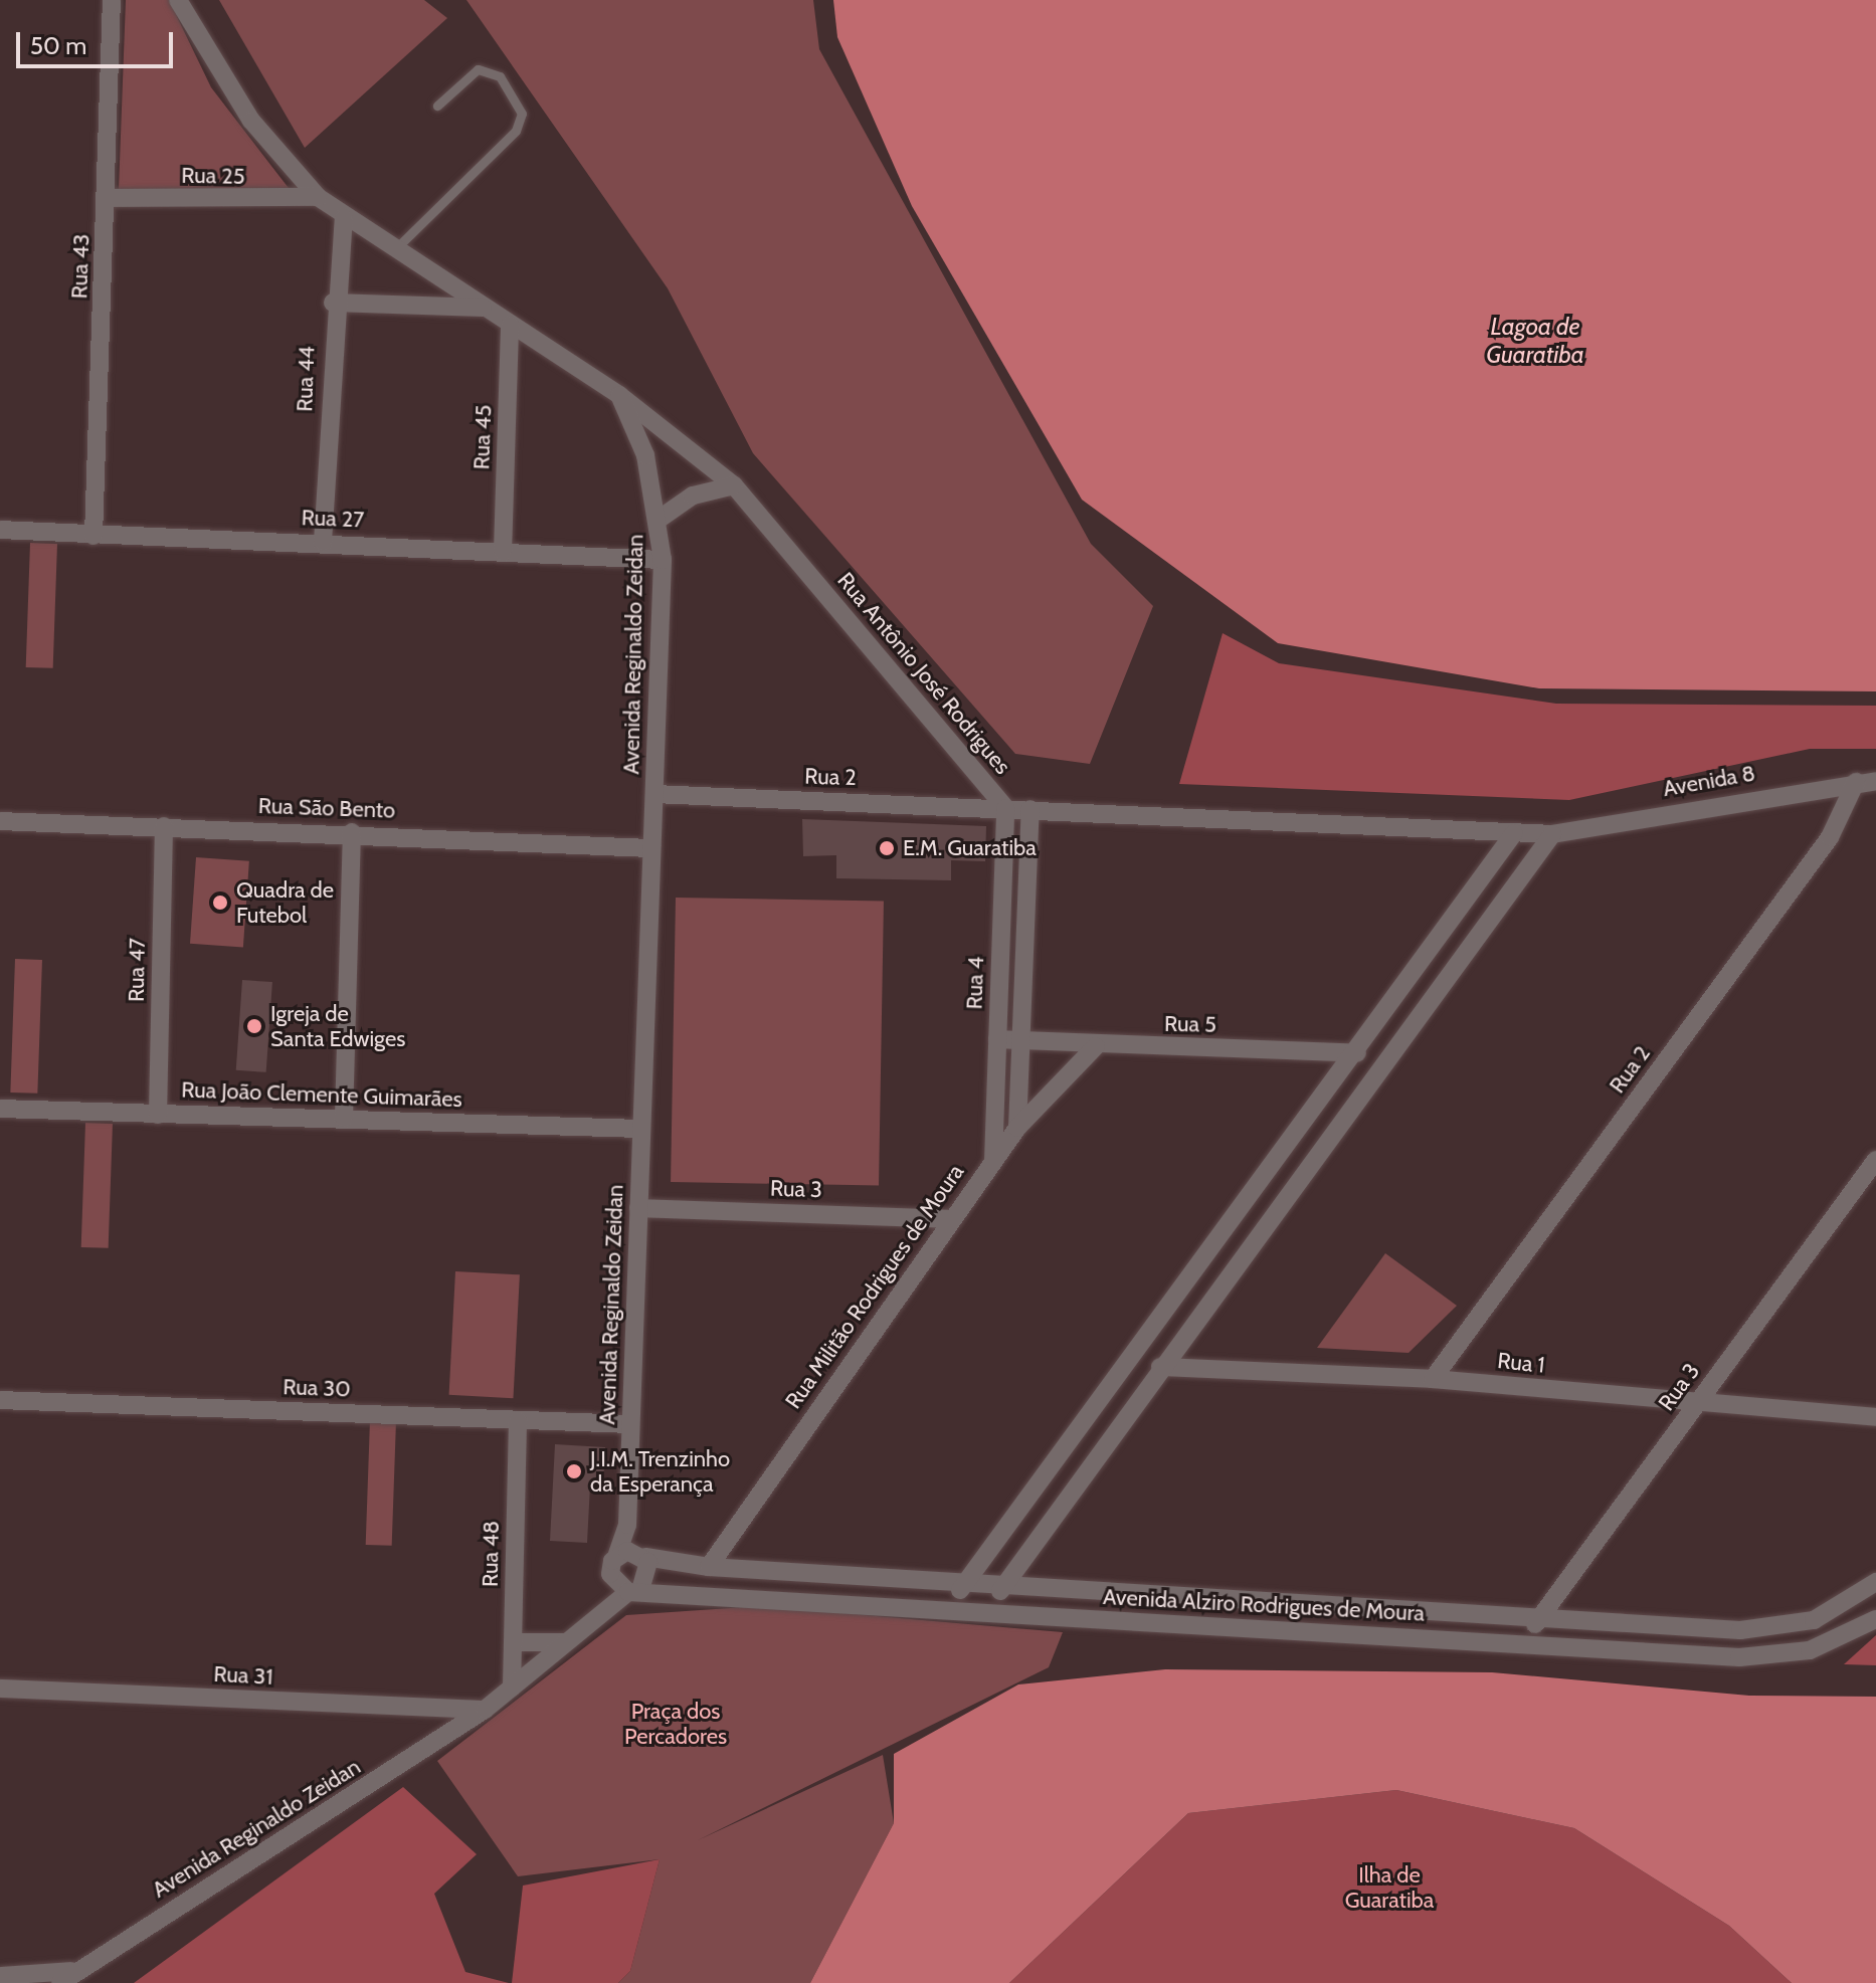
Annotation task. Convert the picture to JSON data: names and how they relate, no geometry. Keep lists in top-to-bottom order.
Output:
{
  "streets": {
    "street": [
      "Rua 25",
      "Rua 43",
      "Rua 44",
      "Rua 45",
      "Rua 27",
      "Avenida Reginaldo Zeidan",
      "Rua Antônio José Rodrigues",
      "Rua 2",
      "Avenida 8",
      "Rua São Bento",
      "Rua 47",
      "Rua 4",
      "Rua 5",
      "Rua João Clemente Guimarães",
      "Rua 3",
      "Rua Militão Rodrigues de Moura",
      "Rua 1",
      "Rua 30",
      "Rua 48",
      "Avenida Alziro Rodrigues de Moura",
      "Rua 31"
    ]
  },
  "crossings": [
    ["Rua 25", "Rua 43"],
    ["Rua 43", "Rua 27"],
    ["Rua 44", "Rua 27"],
    ["Rua 45", "Rua 27"],
    ["Rua 27", "Avenida Reginaldo Zeidan"],
    ["Avenida Reginaldo Zeidan", "Rua Antônio José Rodrigues"],
    ["Avenida Reginaldo Zeidan", "Rua 2"],
    ["Avenida Reginaldo Zeidan", "Rua São Bento"],
    ["Avenida Reginaldo Zeidan", "Rua João Clemente Guimarães"],
    ["Avenida Reginaldo Zeidan", "Rua 3"],
    ["Avenida Reginaldo Zeidan", "Rua 30"],
    ["Avenida Reginaldo Zeidan", "Rua 48"],
    ["Avenida Reginaldo Zeidan", "Avenida Alziro Rodrigues de Moura"],
    ["Avenida Reginaldo Zeidan", "Rua 31"],
    ["Rua Antônio José Rodrigues", "Rua 2"],
    ["Rua Antônio José Rodrigues", "Avenida 8"],
    ["Rua Antônio José Rodrigues", "Rua 4"],
    ["Rua 2", "Avenida 8"],
    ["Rua 2", "Rua 4"],
    ["Rua 2", "Rua 1"],
    ["Rua São Bento", "Rua 47"],
    ["Rua 47", "Rua João Clemente Guimarães"],
    ["Rua 4", "Rua 5"],
    ["Rua 4", "Rua Militão Rodrigues de Moura"],
    ["Rua 5", "Rua Militão Rodrigues de Moura"],
    ["Rua 3", "Rua Militão Rodrigues de Moura"],
    ["Rua 3", "Rua 1"],
    ["Rua 3", "Avenida Alziro Rodrigues de Moura"],
    ["Rua Militão Rodrigues de Moura", "Avenida Alziro Rodrigues de Moura"],
    ["Rua 30", "Rua 48"]
  ],
  "water": ["Lagoa de Guaratiba"],
  "parks": ["Praça dos Percadores", "Ilha de Guaratiba"],
  "places": [
    "E.M. Guaratiba",
    "Quadra de Futebol",
    "Igreja de Santa Edwiges",
    "J.I.M. Trenzinho da Esperança"
  ],
  "scale_bar": "50 m"
}
